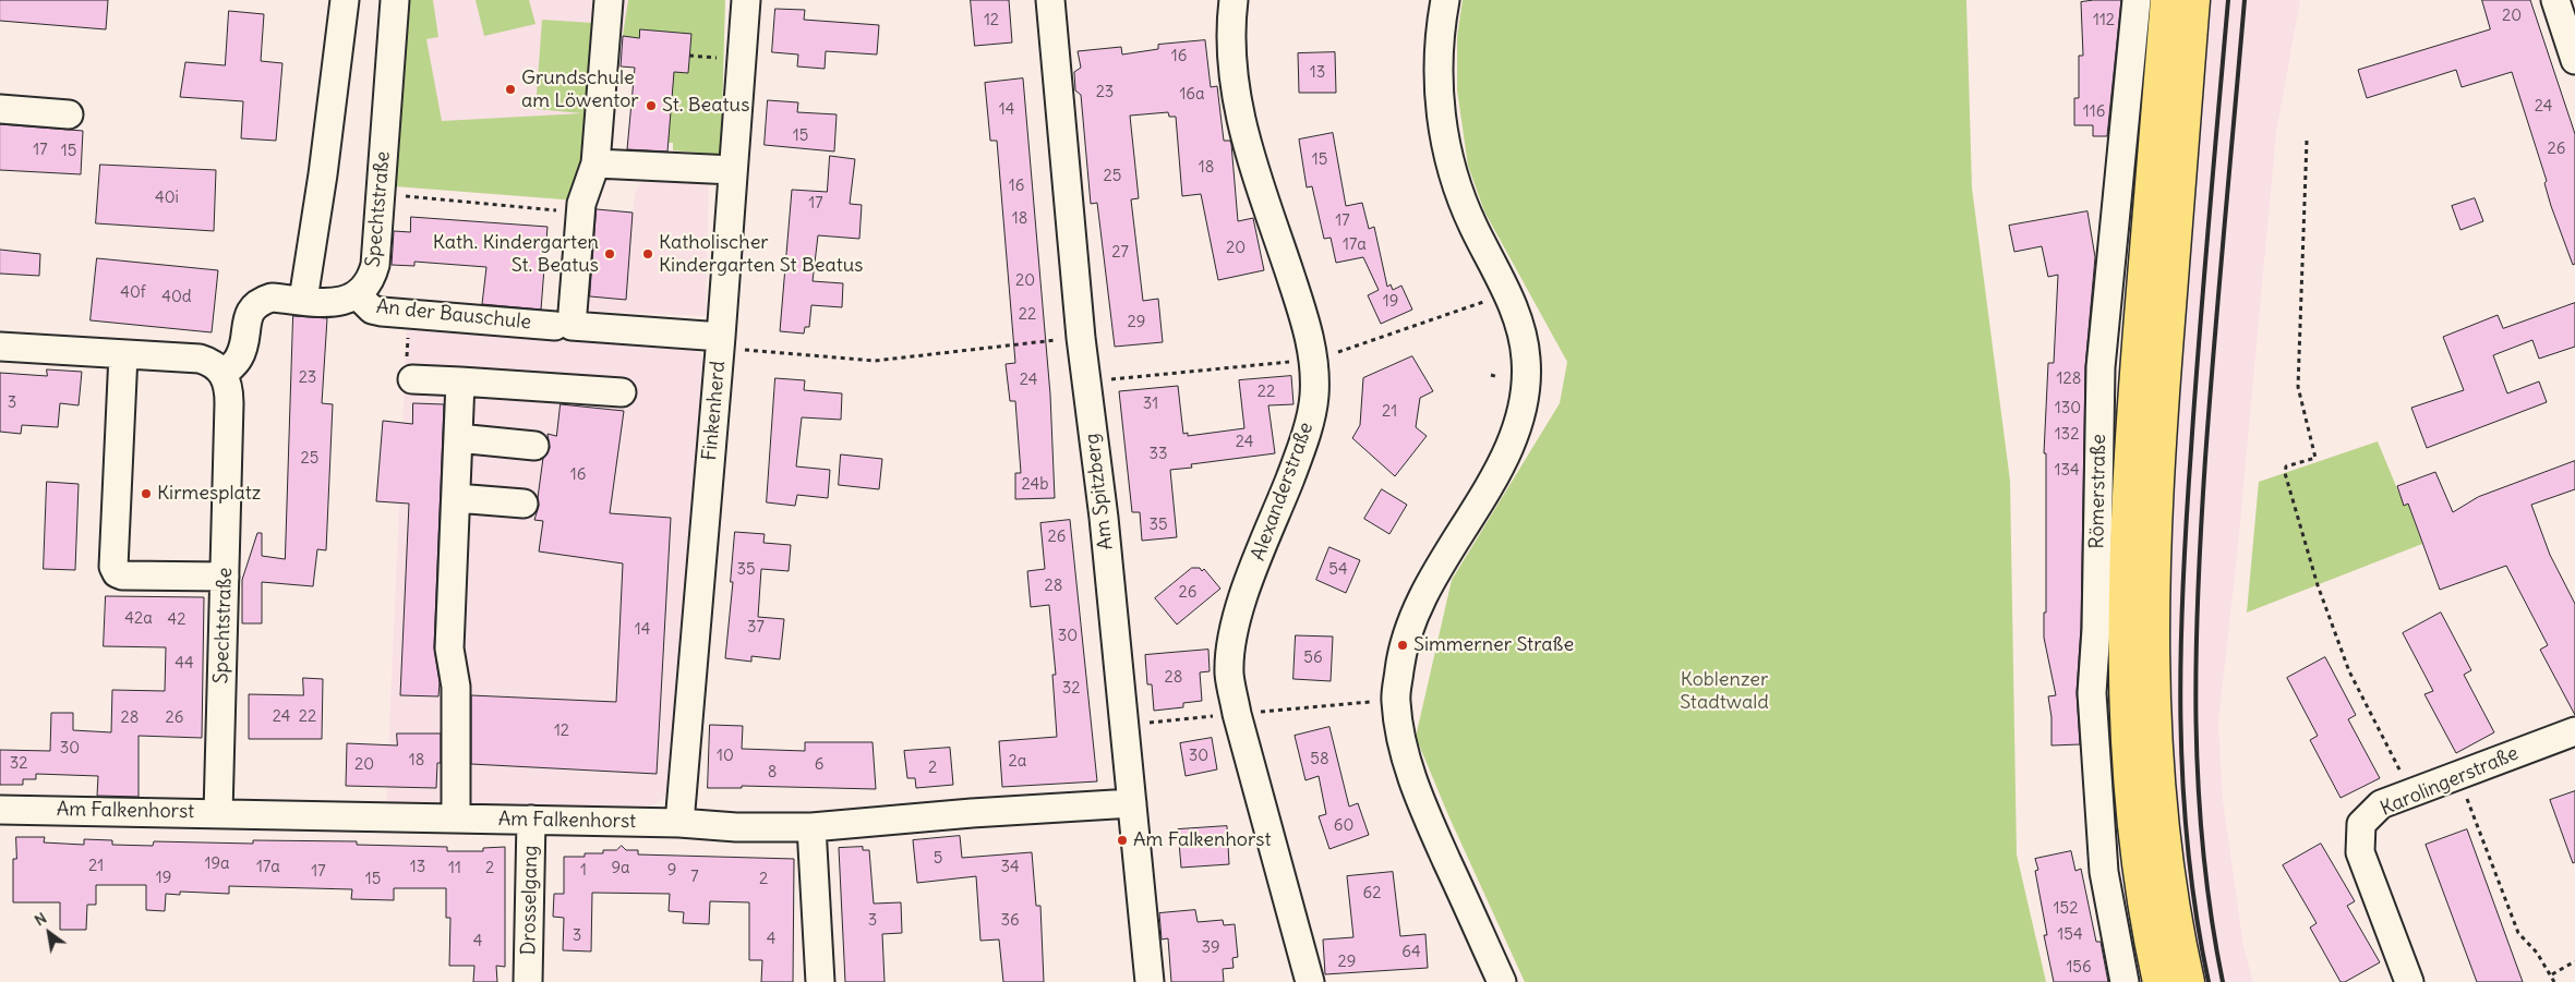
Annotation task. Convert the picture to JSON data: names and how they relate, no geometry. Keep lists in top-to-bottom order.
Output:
{
  "streets": {
    "street": [
      "Spechtstraße",
      "An der Bauschule",
      "Finkenherd",
      "Am Spitzberg",
      "Alexanderstraße",
      "Römerstraße",
      "Karolingerstraße",
      "Am Falkenhorst",
      "Drosselgang"
    ]
  },
  "crossings": [
    ["Spechtstraße", "An der Bauschule"],
    ["Spechtstraße", "Am Falkenhorst"],
    ["An der Bauschule", "Finkenherd"],
    ["Finkenherd", "Am Falkenhorst"],
    ["Am Spitzberg", "Am Falkenhorst"],
    ["Am Falkenhorst", "Drosselgang"]
  ],
  "parks": ["Koblenzer Stadtwald"],
  "places": [
    "Grundschule am Löwentor",
    "St. Beatus",
    "Kath. Kindergarten St. Beatus",
    "Katholischer Kindergarten St Beatus",
    "Kirmesplatz",
    "Simmerner Straße",
    "Am Falkenhorst"
  ],
  "house_numbers": [
    "20",
    "12",
    "112",
    "16",
    "13",
    "23",
    "16a",
    "24",
    "14",
    "116",
    "15",
    "26",
    "17",
    "15",
    "15",
    "18",
    "25",
    "16",
    "40i",
    "17",
    "18",
    "17",
    "17a",
    "20",
    "27",
    "20",
    "40f",
    "40d",
    "19",
    "22",
    "29",
    "23",
    "128",
    "24",
    "22",
    "3",
    "31",
    "130",
    "21",
    "132",
    "24",
    "33",
    "25",
    "134",
    "16",
    "24b",
    "35",
    "26",
    "35",
    "54",
    "28",
    "26",
    "42a",
    "42",
    "37",
    "14",
    "30",
    "56",
    "44",
    "28",
    "32",
    "24",
    "22",
    "28",
    "26",
    "12",
    "30",
    "10",
    "30",
    "58",
    "18",
    "2a",
    "32",
    "20",
    "6",
    "2",
    "8",
    "60",
    "5",
    "19a",
    "21",
    "17a",
    "13",
    "34",
    "11",
    "2",
    "9a",
    "1",
    "9",
    "17",
    "7",
    "19",
    "15",
    "2",
    "62",
    "152",
    "3",
    "36",
    "154",
    "3",
    "4",
    "4",
    "39",
    "64",
    "29",
    "156"
  ],
  "north": "top left"
}
